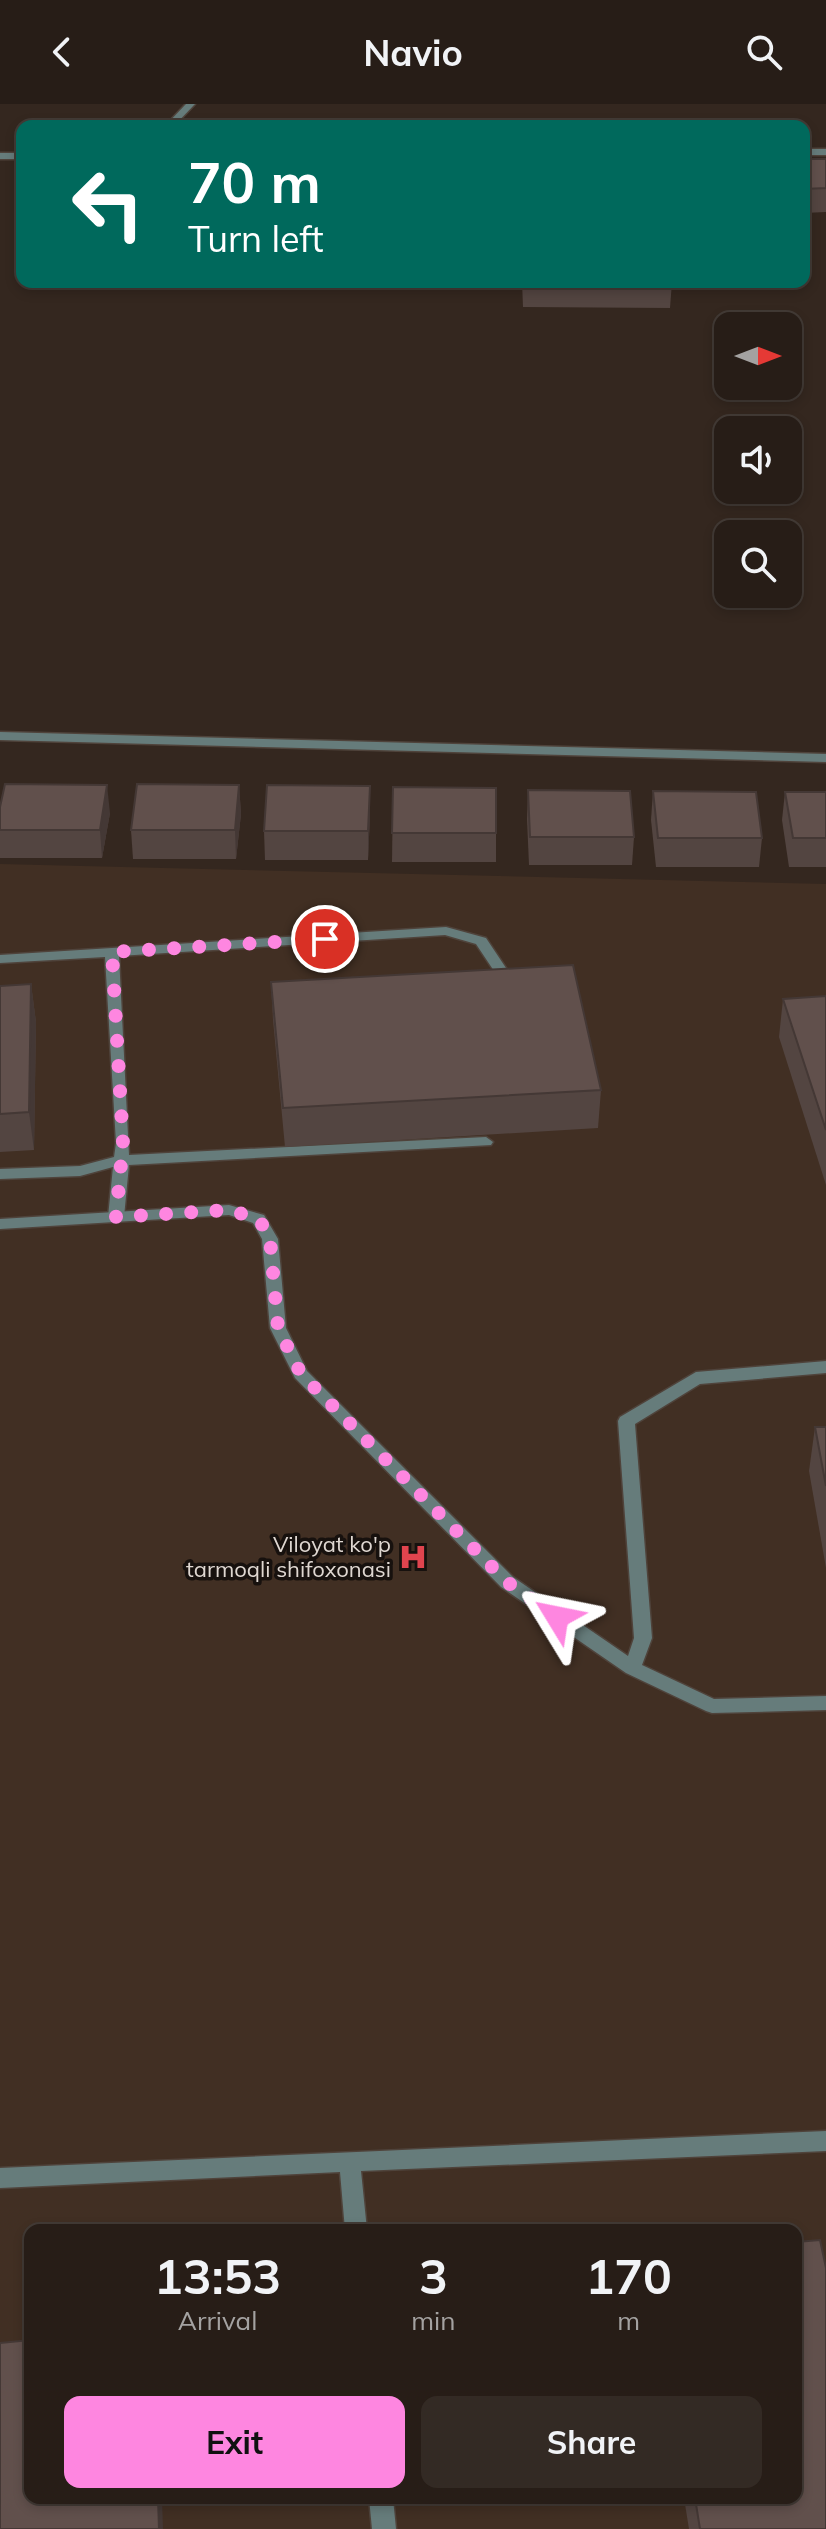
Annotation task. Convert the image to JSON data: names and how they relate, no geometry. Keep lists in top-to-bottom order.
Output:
{
  "places": {
    "hospital": ["Viloyat ko'p tarmoqli shifoxonasi"]
  },
  "north": "right",
  "page": {
    "header": "Navio",
    "turn": ["70 m", "Turn left"],
    "eta": [
      "13:53",
      "Arrival",
      "3",
      "min",
      "170",
      "m"
    ],
    "buttons": ["Exit", "Share"]
  }
}
